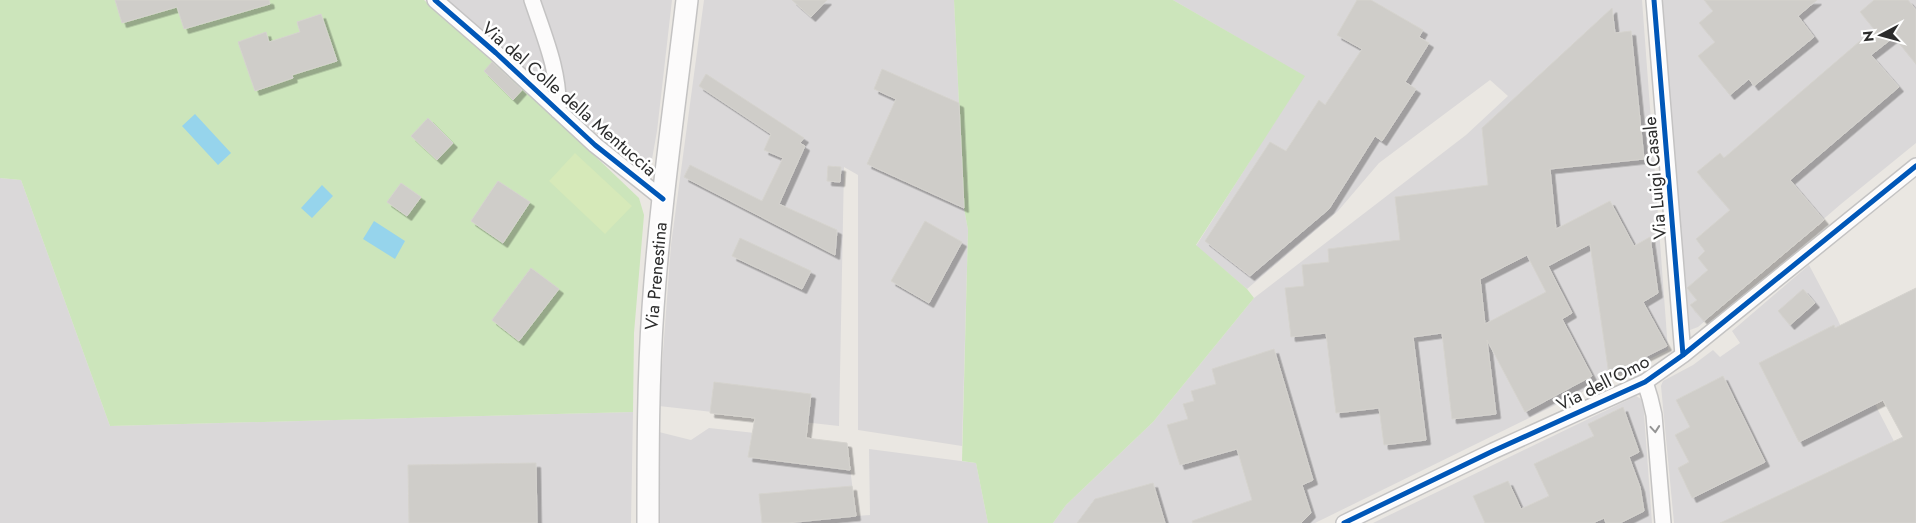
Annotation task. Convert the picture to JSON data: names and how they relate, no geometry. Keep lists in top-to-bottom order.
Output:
{
  "streets": {
    "main road": ["Via Prenestina"],
    "street": ["Via del Colle della Mentuccia", "Via Luigi Casale", "Via dell'Omo"]
  },
  "crossings": [
    ["Via del Colle della Mentuccia", "Via Prenestina"],
    ["Via Luigi Casale", "Via dell'Omo"]
  ],
  "north": "left"
}
